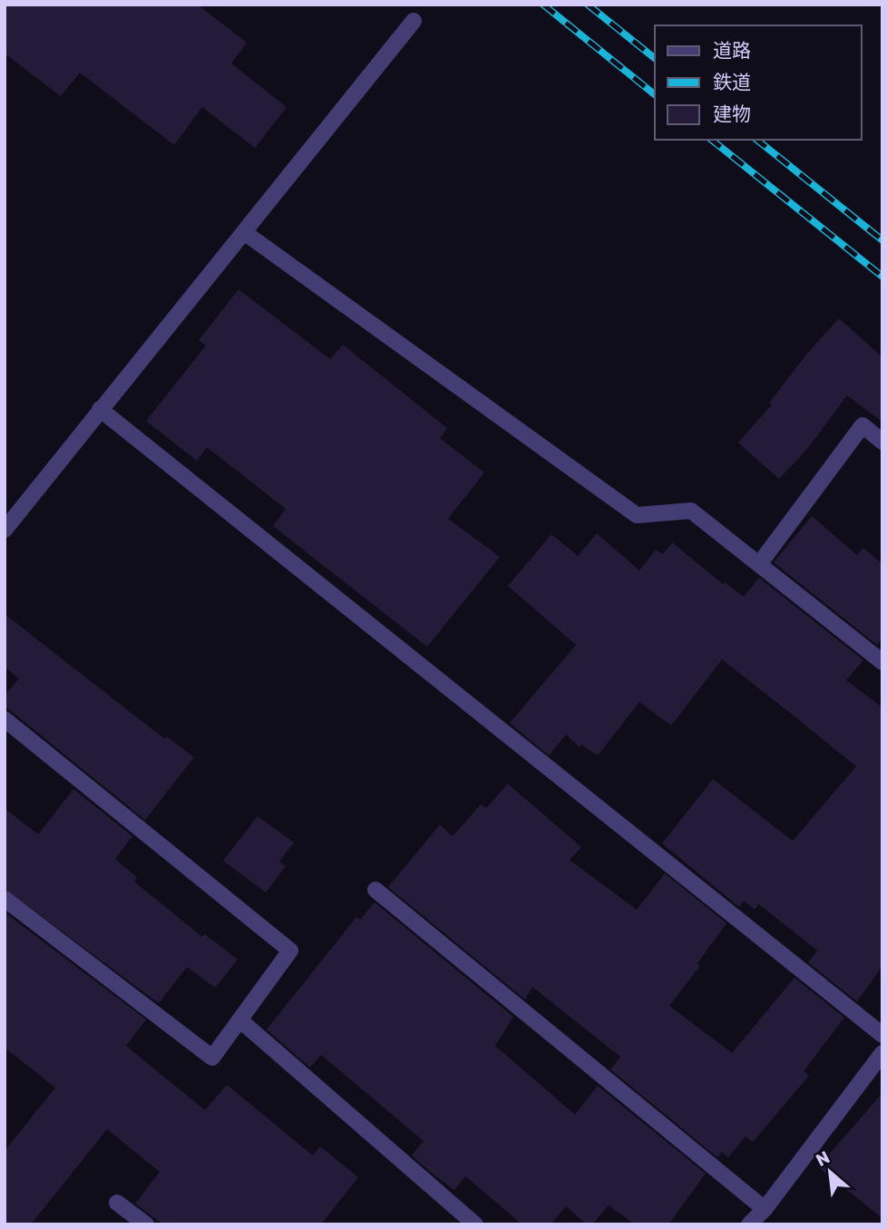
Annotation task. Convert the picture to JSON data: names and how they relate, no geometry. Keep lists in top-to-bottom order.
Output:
{
  "legend": ["道路", "鉄道", "建物"],
  "north": "top left"
}
